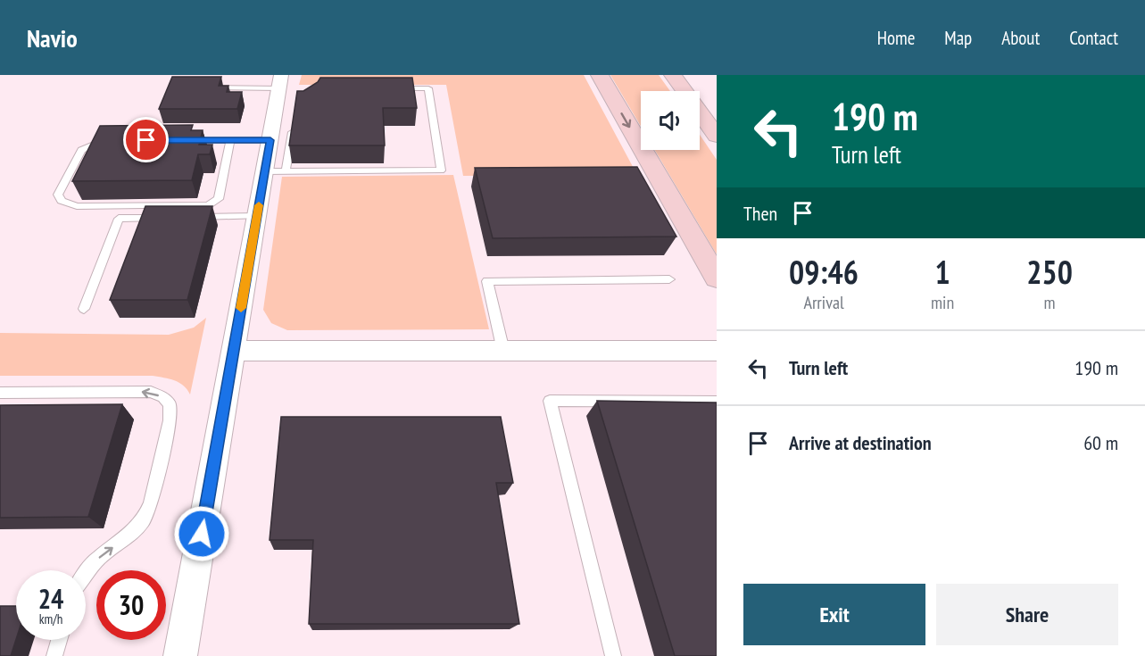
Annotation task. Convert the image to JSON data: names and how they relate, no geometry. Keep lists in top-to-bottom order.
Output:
{
  "page": {
    "header": "Navio",
    "nav": [
      "Home",
      "Map",
      "About",
      "Contact"
    ],
    "turn": ["190 m", "Turn left"],
    "then": "Then",
    "eta": [
      "09:46",
      "Arrival",
      "1",
      "min",
      "250",
      "m"
    ],
    "list": [
      {
        "name": "Turn left",
        "value": "190 m"
      },
      {
        "name": "Arrive at destination",
        "value": "60 m"
      }
    ],
    "speed": "24 km/h",
    "limit": "30",
    "buttons": ["Exit", "Share"]
  }
}
